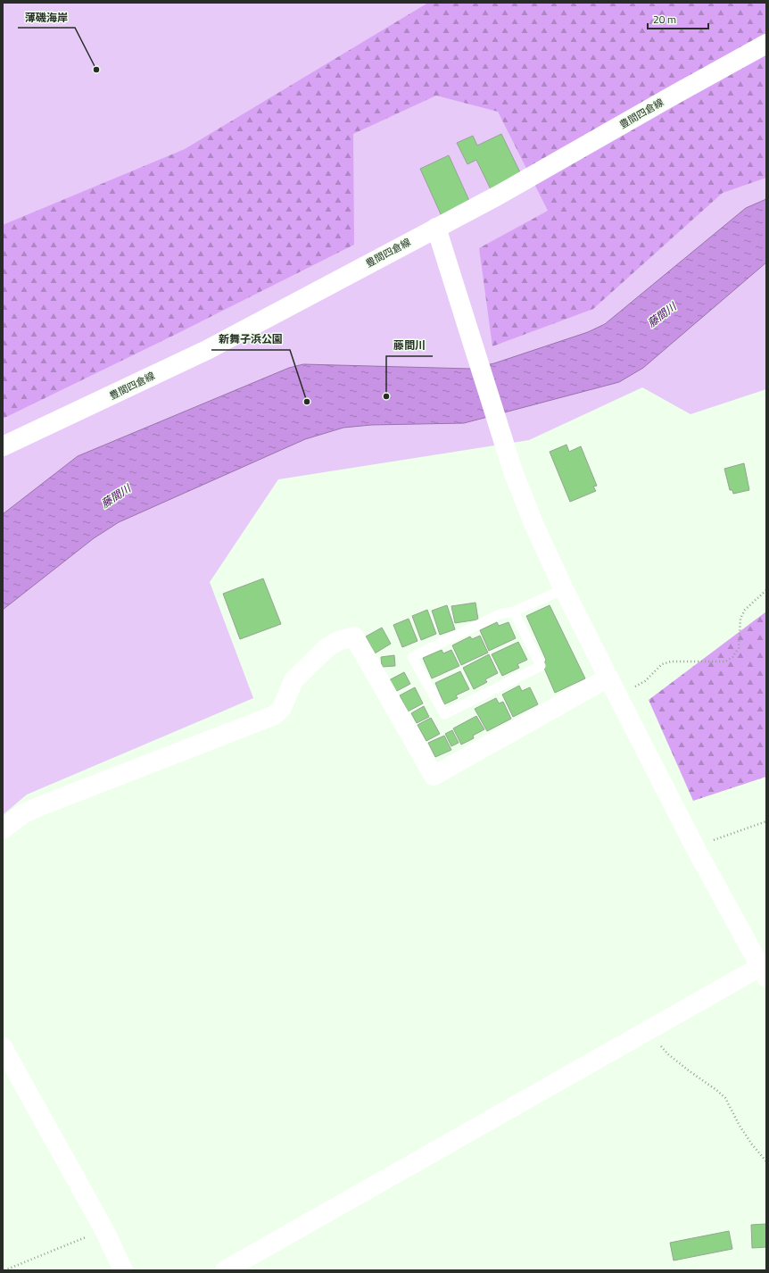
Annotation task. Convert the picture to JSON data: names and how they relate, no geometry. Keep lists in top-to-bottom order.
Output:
{
  "streets": {
    "street": ["豊間四倉線"]
  },
  "water": ["藤間川"],
  "places": ["薄磯海岸", "藤間川", "新舞子浜公園"],
  "scale_bar": "20 m"
}
